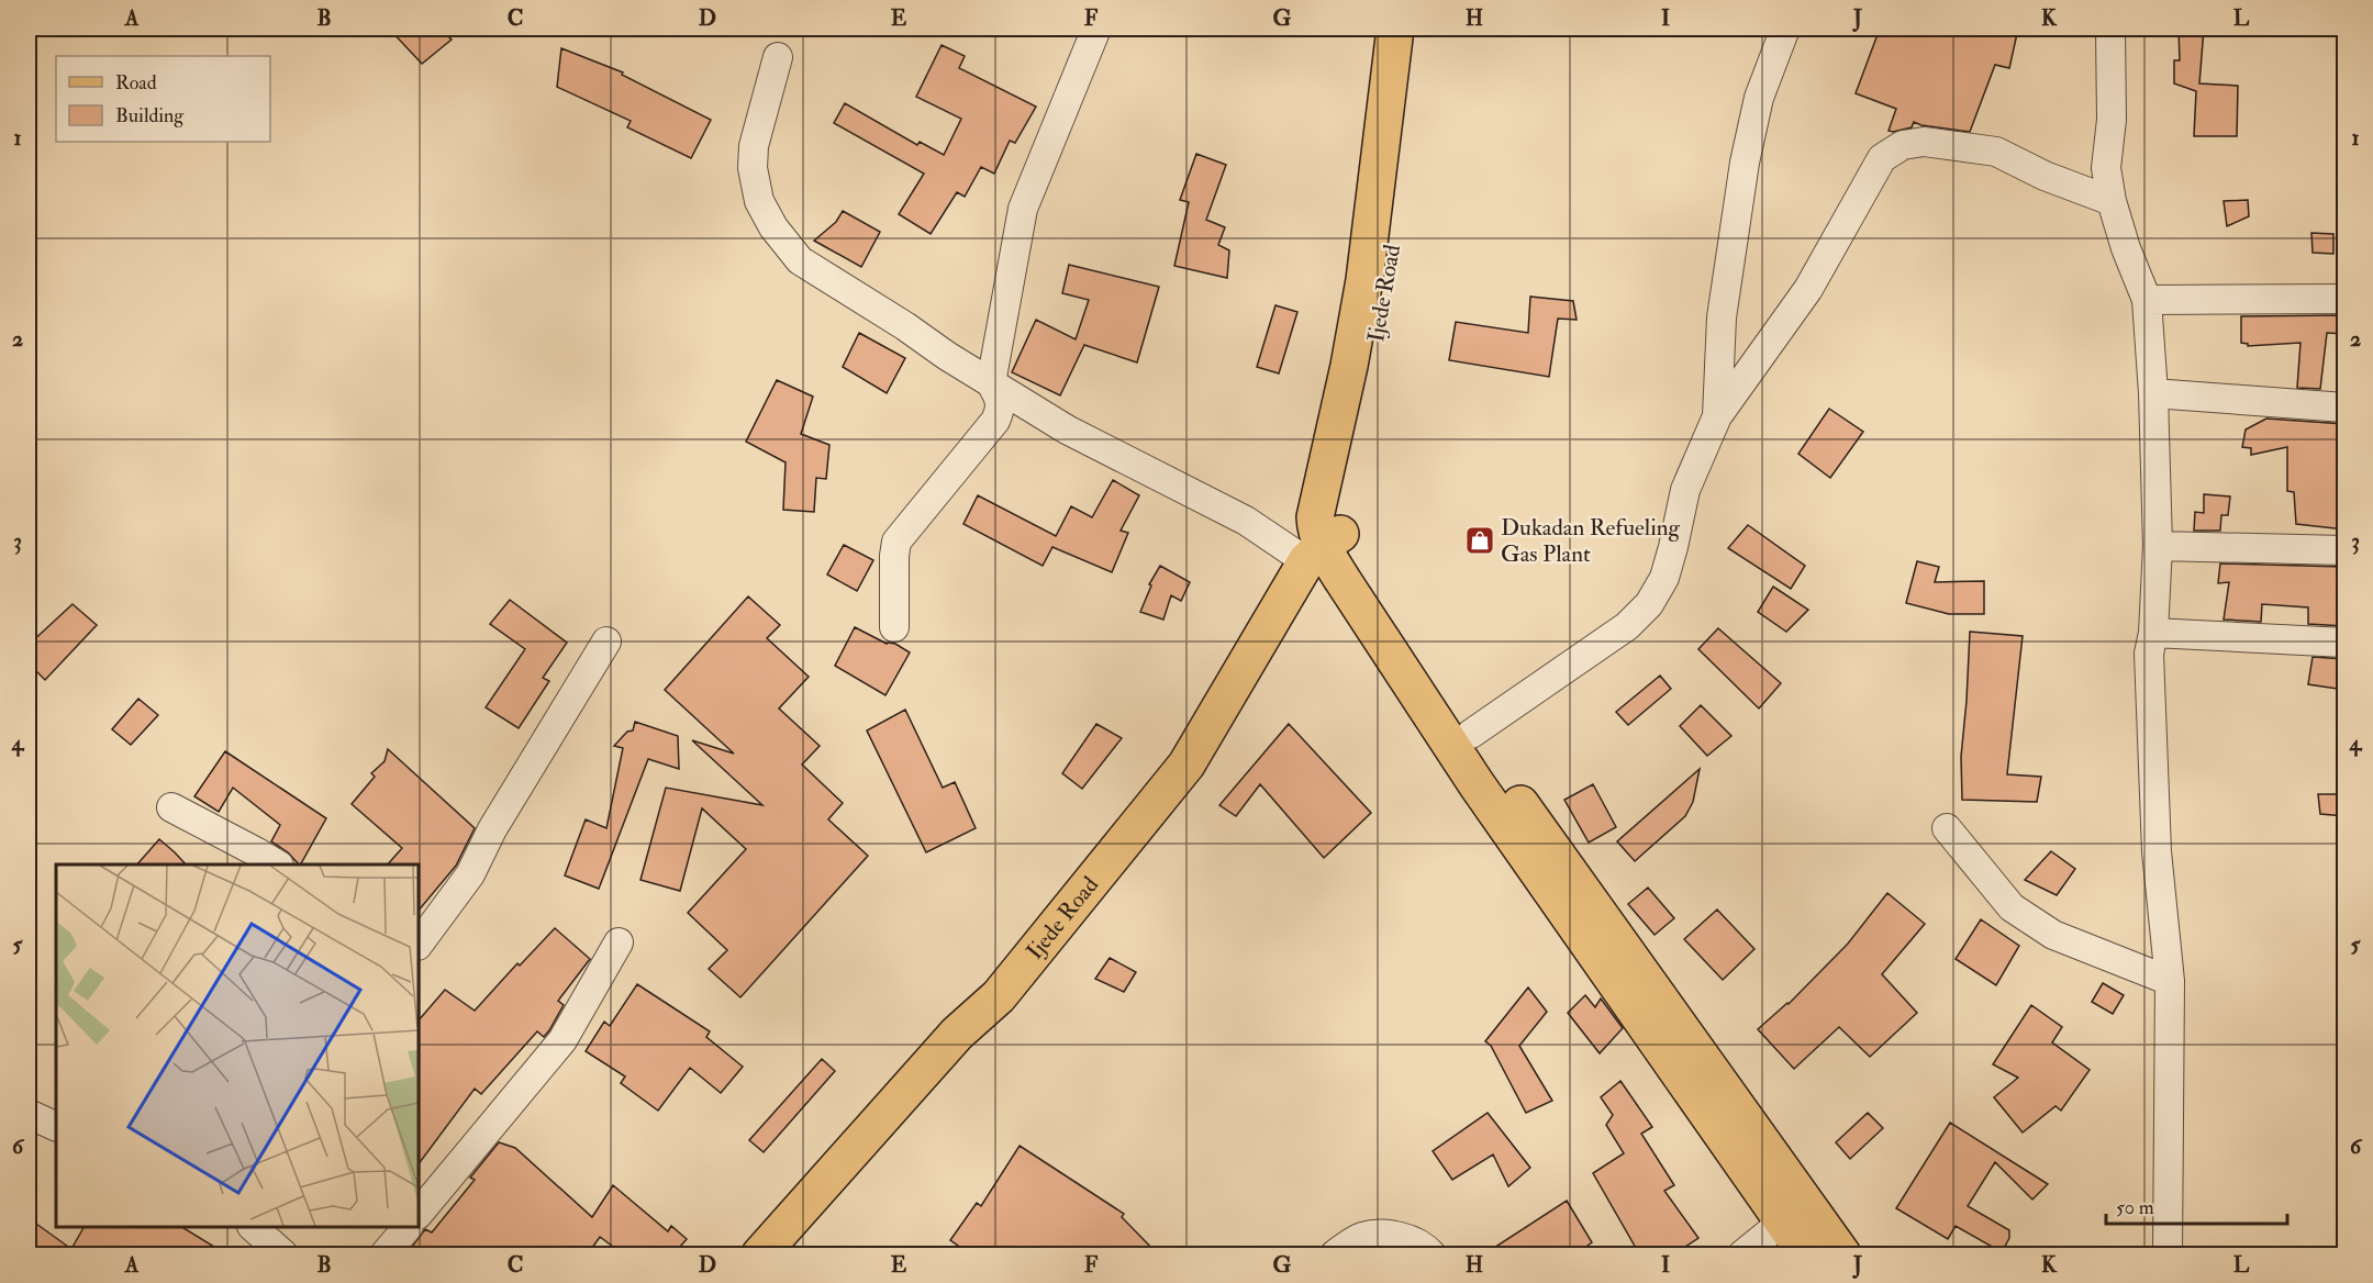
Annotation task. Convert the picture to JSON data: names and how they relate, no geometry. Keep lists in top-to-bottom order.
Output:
{
  "streets": {
    "main road": ["Ijede Road"]
  },
  "places": {
    "shop": ["Dukadan Refueling Gas Plant"]
  },
  "legend": ["Road", "Building"],
  "scale_bar": "50 m",
  "grid": {
    "columns": [
      "A",
      "B",
      "C",
      "D",
      "E",
      "F",
      "G",
      "H",
      "I",
      "J",
      "K",
      "L"
    ],
    "rows": [
      "1",
      "2",
      "3",
      "4",
      "5",
      "6"
    ]
  }
}
